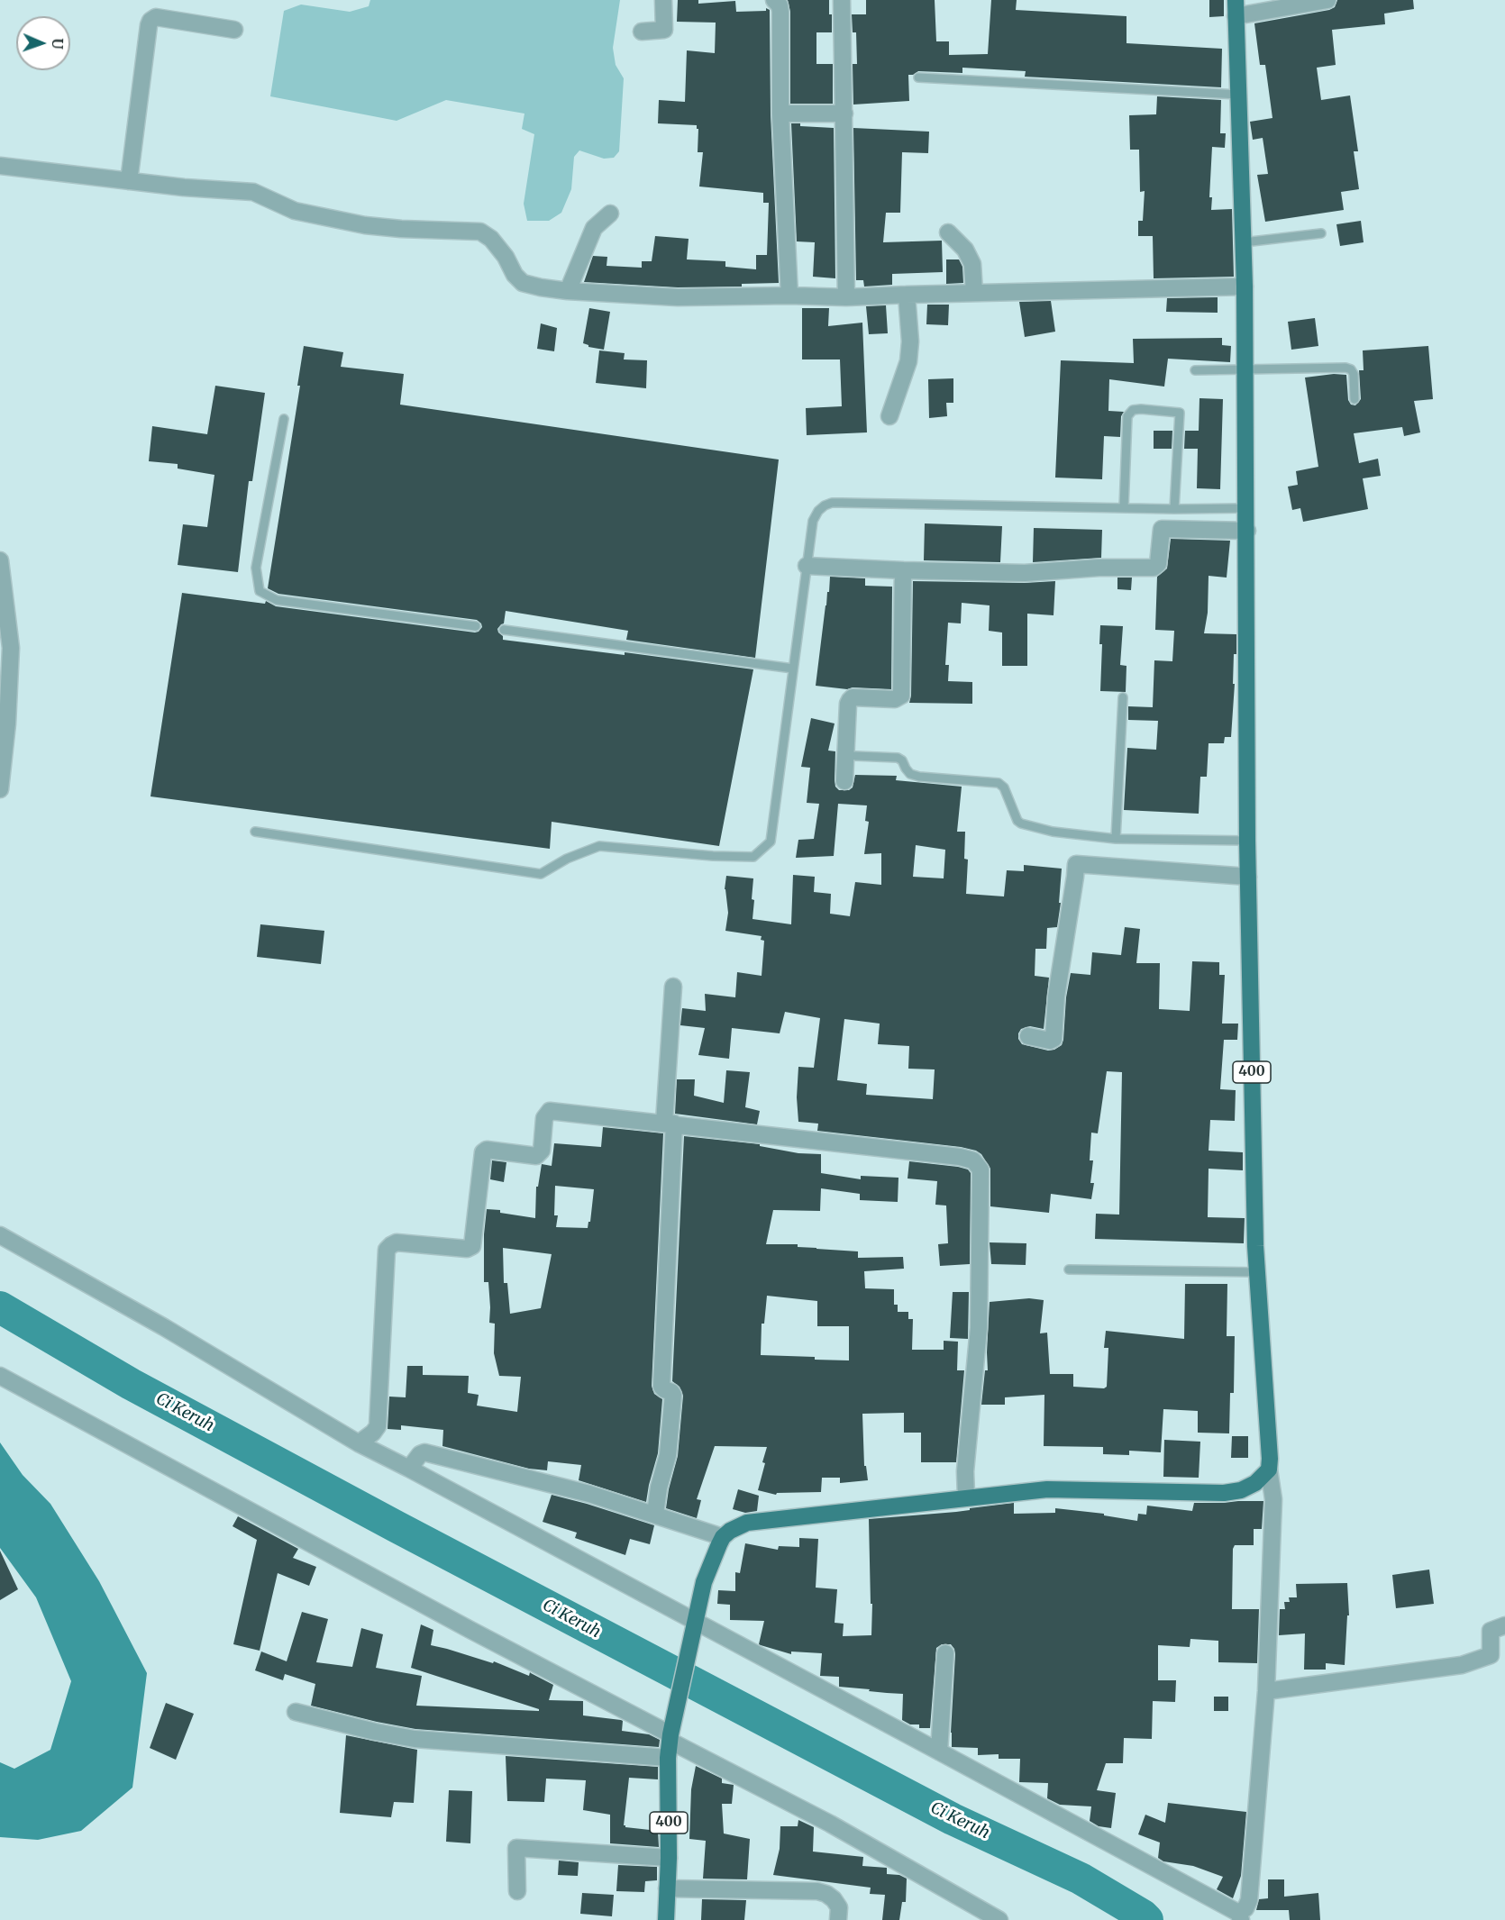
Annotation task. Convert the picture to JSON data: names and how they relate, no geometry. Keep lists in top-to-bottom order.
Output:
{
  "streets": {
    "main road": ["400"]
  },
  "water": ["Ci Keruh"],
  "north": "right"
}
